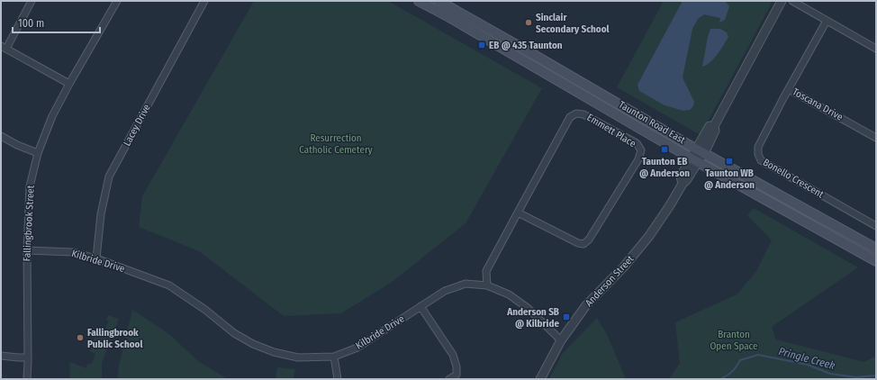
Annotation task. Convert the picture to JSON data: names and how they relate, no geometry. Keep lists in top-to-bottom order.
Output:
{
  "streets": {
    "main road": ["Taunton Road East"],
    "street": [
      "Toscana Drive",
      "Lacey Drive",
      "Emmett Place",
      "Bonello Crescent",
      "Fallingbrook Street",
      "Kilbride Drive",
      "Anderson Street"
    ]
  },
  "crossings": [
    ["Toscana Drive", "Bonello Crescent"],
    ["Taunton Road East", "Anderson Street"],
    ["Lacey Drive", "Kilbride Drive"],
    ["Emmett Place", "Kilbride Drive"],
    ["Fallingbrook Street", "Kilbride Drive"],
    ["Kilbride Drive", "Anderson Street"]
  ],
  "water": ["Pringle Creek"],
  "parks": ["Resurrection Catholic Cemetery", "Branton Open Space"],
  "places": {
    "other": ["Sinclair Secondary School", "Fallingbrook Public School"],
    "transit": [
      "EB @ 435 Taunton",
      "Taunton EB @ Anderson",
      "Taunton WB @ Anderson",
      "Anderson SB @ Kilbride"
    ]
  },
  "scale_bar": "100 m"
}
